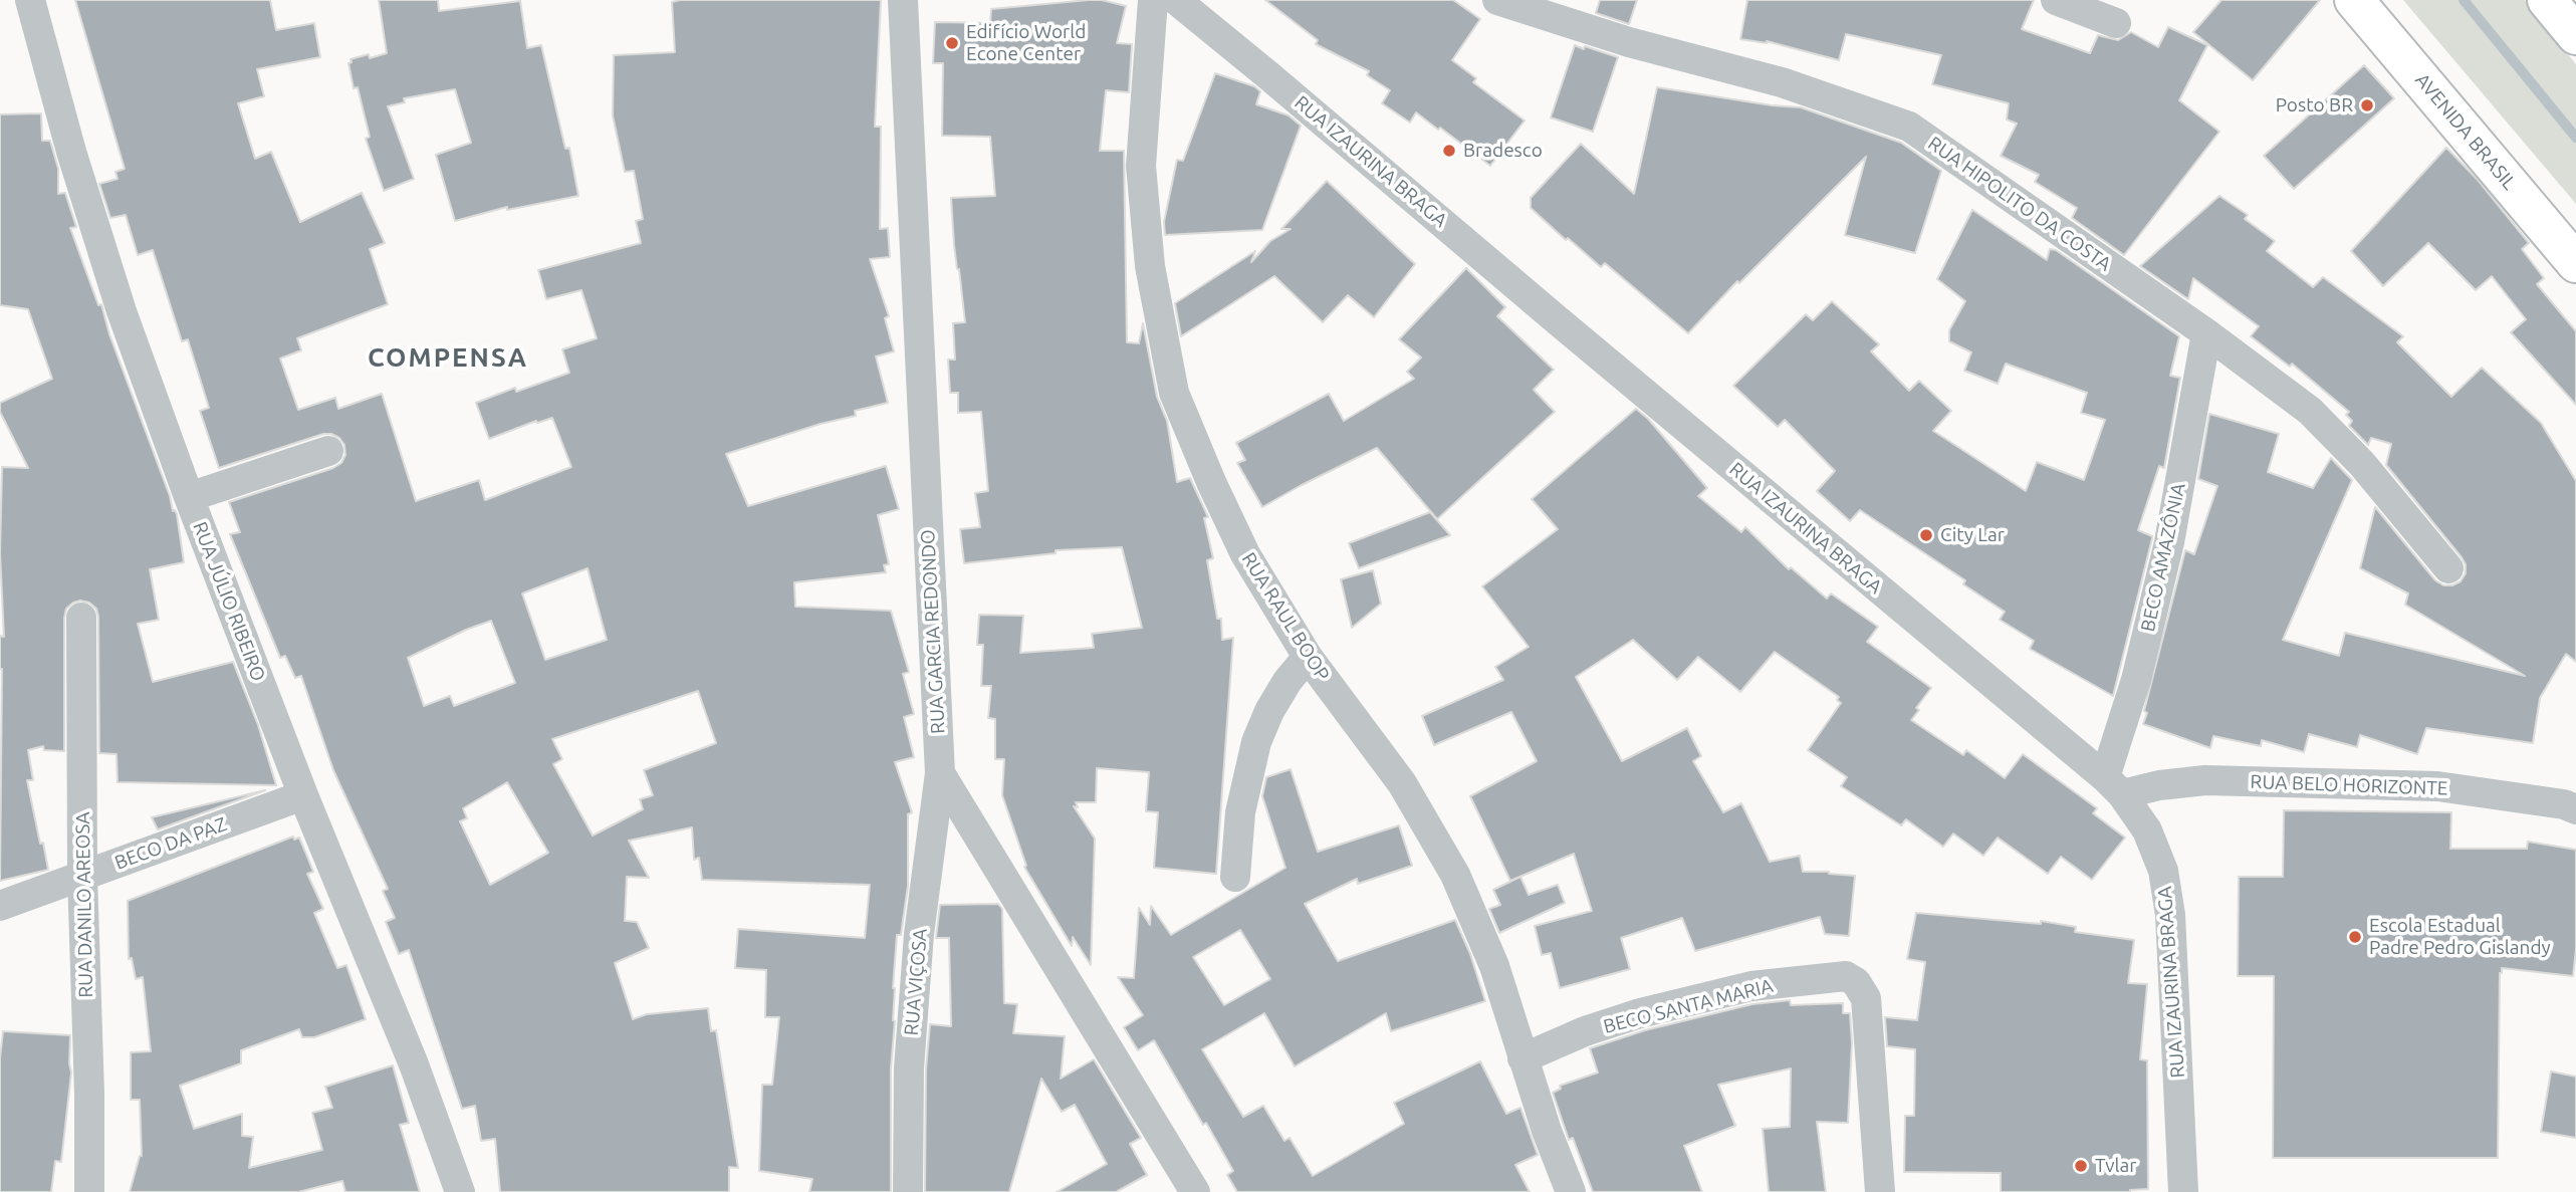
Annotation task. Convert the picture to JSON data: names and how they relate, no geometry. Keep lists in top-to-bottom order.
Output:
{
  "streets": {
    "highway": ["AVENIDA BRASIL"],
    "street": [
      "RUA IZAURINA BRAGA",
      "RUA HIPOLITO DA COSTA",
      "BECO AMAZÔNIA",
      "RUA JÚLIO RIBEIRO",
      "RUA RAUL BOOP",
      "RUA GARCIA REDONDO",
      "RUA BELO HORIZONTE",
      "BECO DA PAZ",
      "RUA DANILO AREOSA",
      "RUA VIÇOSA",
      "BECO SANTA MARIA"
    ]
  },
  "crossings": [
    ["RUA IZAURINA BRAGA", "BECO AMAZÔNIA"],
    ["RUA IZAURINA BRAGA", "RUA BELO HORIZONTE"],
    ["RUA HIPOLITO DA COSTA", "BECO AMAZÔNIA"],
    ["BECO AMAZÔNIA", "RUA BELO HORIZONTE"],
    ["RUA JÚLIO RIBEIRO", "BECO DA PAZ"],
    ["RUA RAUL BOOP", "BECO SANTA MARIA"],
    ["RUA GARCIA REDONDO", "RUA VIÇOSA"],
    ["BECO DA PAZ", "RUA DANILO AREOSA"]
  ],
  "districts": ["COMPENSA"],
  "places": [
    "Edifício World Econe Center",
    "Posto BR",
    "Bradesco",
    "City Lar",
    "Escola Estadual Padre Pedro Gislandy",
    "Tvlar"
  ]
}
